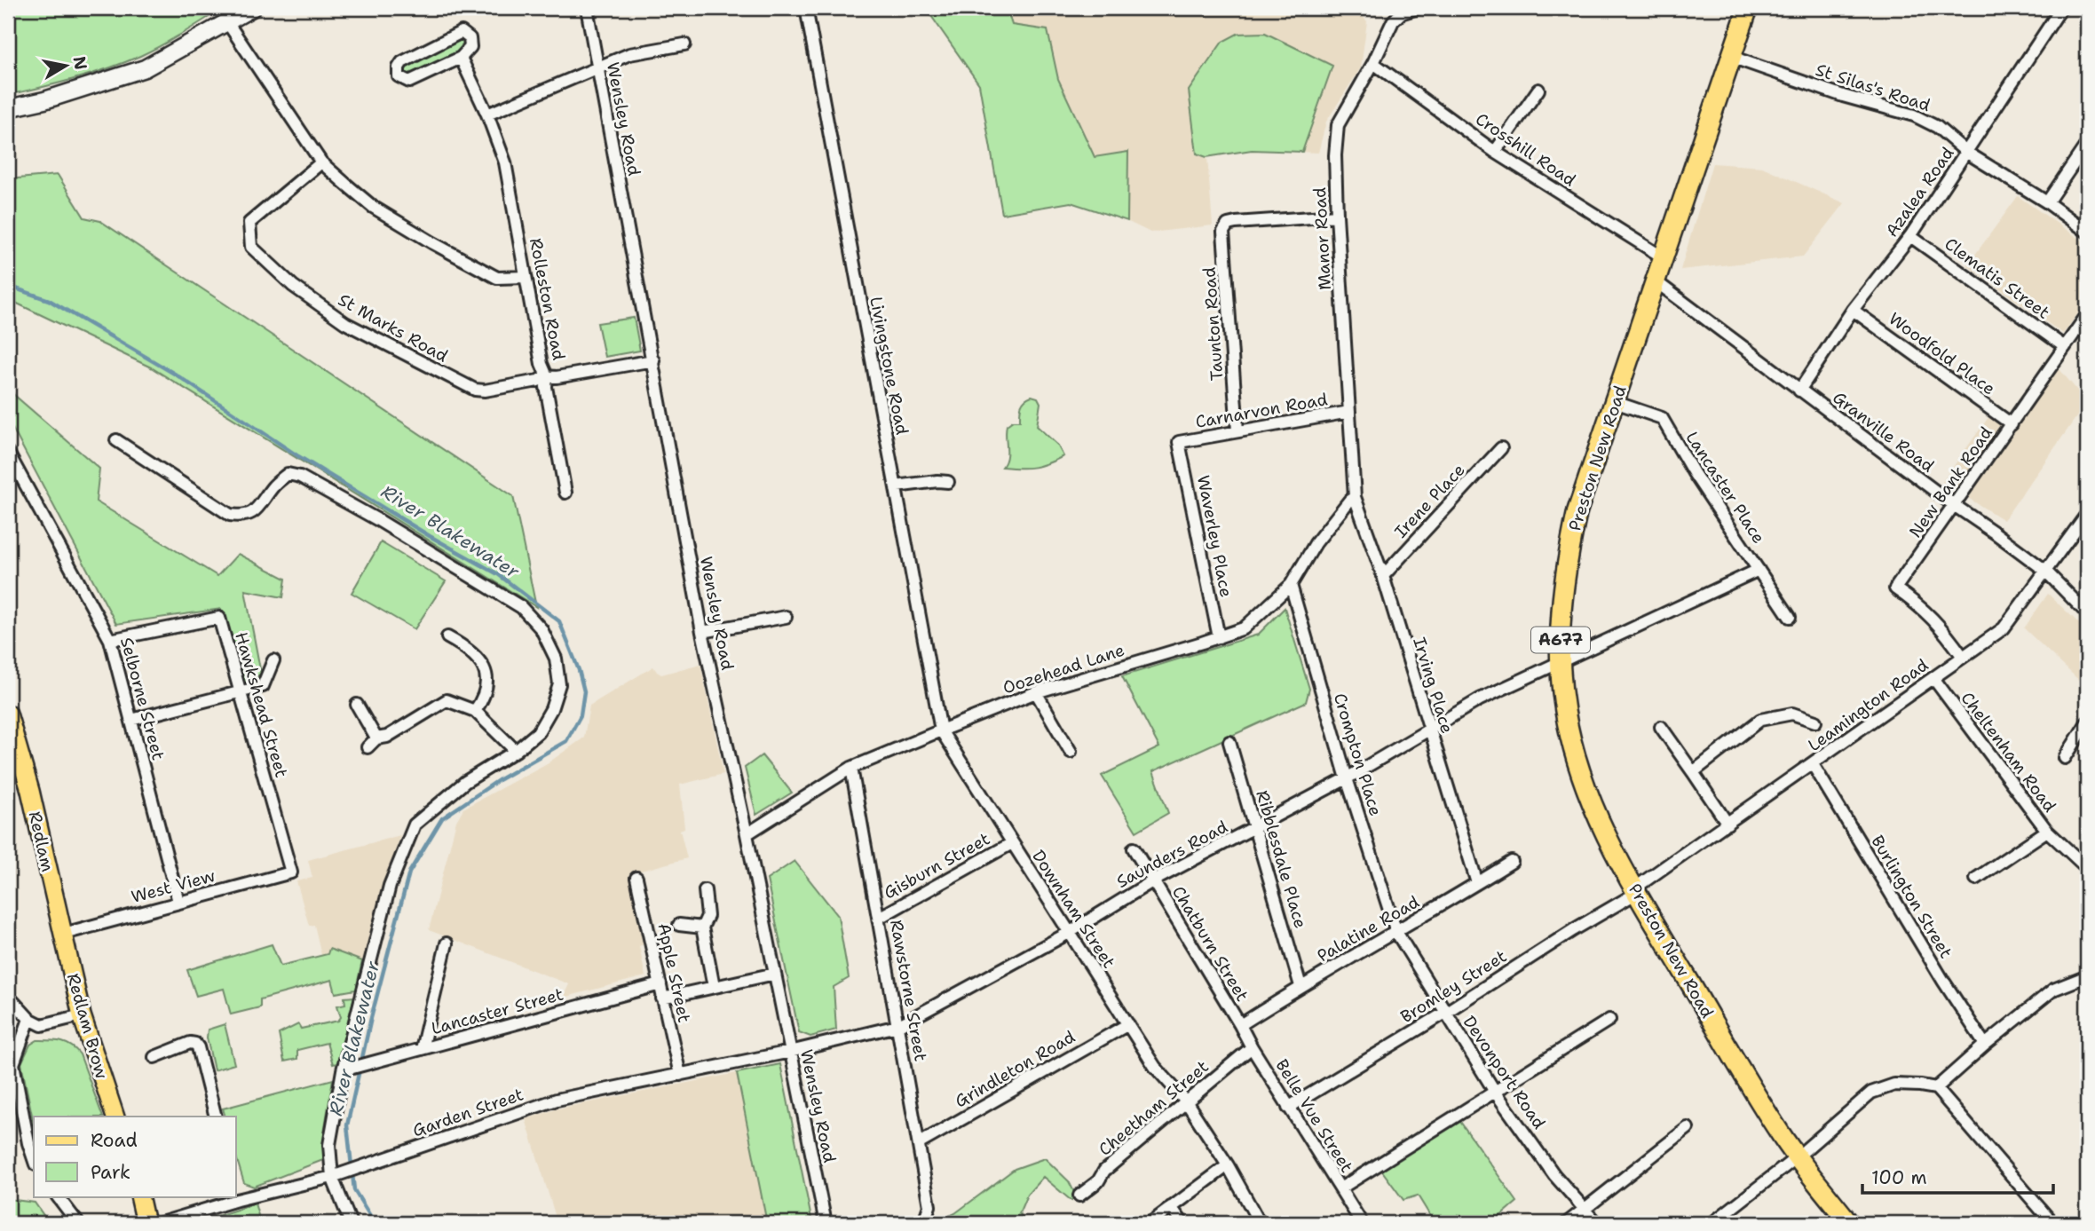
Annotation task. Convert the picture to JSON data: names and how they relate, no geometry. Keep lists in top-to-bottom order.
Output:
{
  "streets": {
    "highway": ["Preston New Road", "A677"],
    "main road": ["Redlam", "Redlam Brow"],
    "street": [
      "St Silas's Road",
      "Wensley Road",
      "Crosshill Road",
      "Azalea Road",
      "Manor Road",
      "Clematis Street",
      "Rolleston Road",
      "Taunton Road",
      "St Marks Road",
      "Woodfold Place",
      "Livingstone Road",
      "Carnarvon Road",
      "Granville Road",
      "New Bank Road",
      "Lancaster Place",
      "Irene Place",
      "Waverley Place",
      "Oozehead Lane",
      "Irving Place",
      "Selborne Street",
      "Hawkshead Street",
      "Leamington Road",
      "Cheltenham Road",
      "Crompton Place",
      "Saunders Road",
      "Ribblesdale Place",
      "Gisburn Street",
      "West View",
      "Burlington Street",
      "Downham Street",
      "Palatine Road",
      "Chatburn Street",
      "Apple Street",
      "Bromley Street",
      "Rawstorne Street",
      "Lancaster Street",
      "Grindleton Road",
      "Devonport Road",
      "Cheetham Street",
      "Garden Street",
      "Belle Vue Street"
    ]
  },
  "crossings": [
    ["St Silas's Road", "Azalea Road"],
    ["St Silas's Road", "Preston New Road"],
    ["Wensley Road", "St Marks Road"],
    ["Wensley Road", "Oozehead Lane"],
    ["Wensley Road", "Saunders Road"],
    ["Wensley Road", "Garden Street"],
    ["Crosshill Road", "Manor Road"],
    ["Crosshill Road", "Preston New Road"],
    ["Azalea Road", "Clematis Street"],
    ["Azalea Road", "Woodfold Place"],
    ["Azalea Road", "Granville Road"],
    ["Manor Road", "Taunton Road"],
    ["Manor Road", "Carnarvon Road"],
    ["Manor Road", "Oozehead Lane"],
    ["Manor Road", "Irving Place"],
    ["Clematis Street", "New Bank Road"],
    ["Rolleston Road", "St Marks Road"],
    ["Taunton Road", "Carnarvon Road"],
    ["Woodfold Place", "New Bank Road"],
    ["Livingstone Road", "Oozehead Lane"],
    ["Livingstone Road", "Downham Street"],
    ["Carnarvon Road", "Waverley Place"],
    ["Granville Road", "Preston New Road"],
    ["Granville Road", "New Bank Road"],
    ["Granville Road", "Leamington Road"],
    ["Preston New Road", "Lancaster Place"],
    ["Preston New Road", "Leamington Road"],
    ["Preston New Road", "Saunders Road"],
    ["Preston New Road", "Bromley Street"],
    ["New Bank Road", "Leamington Road"],
    ["Lancaster Place", "Saunders Road"],
    ["Irene Place", "Irving Place"],
    ["Waverley Place", "Oozehead Lane"],
    ["Oozehead Lane", "Irving Place"],
    ["Oozehead Lane", "Crompton Place"],
    ["Oozehead Lane", "Downham Street"],
    ["Oozehead Lane", "Rawstorne Street"],
    ["Irving Place", "Saunders Road"],
    ["Irving Place", "Palatine Road"],
    ["Selborne Street", "Hawkshead Street"],
    ["Selborne Street", "West View"],
    ["Hawkshead Street", "West View"],
    ["Leamington Road", "Cheltenham Road"],
    ["Leamington Road", "Burlington Street"],
    ["Leamington Road", "Bromley Street"],
    ["Crompton Place", "Saunders Road"],
    ["Crompton Place", "Palatine Road"],
    ["Crompton Place", "Devonport Road"],
    ["Redlam", "West View"],
    ["Redlam", "Redlam Brow"],
    ["Saunders Road", "Ribblesdale Place"],
    ["Saunders Road", "Downham Street"],
    ["Saunders Road", "Chatburn Street"],
    ["Saunders Road", "Rawstorne Street"],
    ["Saunders Road", "Garden Street"],
    ["Ribblesdale Place", "Palatine Road"],
    ["Gisburn Street", "Downham Street"],
    ["Gisburn Street", "Rawstorne Street"],
    ["West View", "Redlam Brow"],
    ["Downham Street", "Grindleton Road"],
    ["Downham Street", "Cheetham Street"],
    ["Palatine Road", "Chatburn Street"],
    ["Palatine Road", "Devonport Road"],
    ["Palatine Road", "Belle Vue Street"],
    ["Chatburn Street", "Belle Vue Street"],
    ["Apple Street", "Lancaster Street"],
    ["Apple Street", "Garden Street"],
    ["Bromley Street", "Devonport Road"],
    ["Bromley Street", "Belle Vue Street"],
    ["Rawstorne Street", "Grindleton Road"],
    ["Cheetham Street", "Belle Vue Street"]
  ],
  "water": ["River Blakewater"],
  "legend": ["Road", "Park"],
  "scale_bar": "100 m",
  "north": "right"
}
